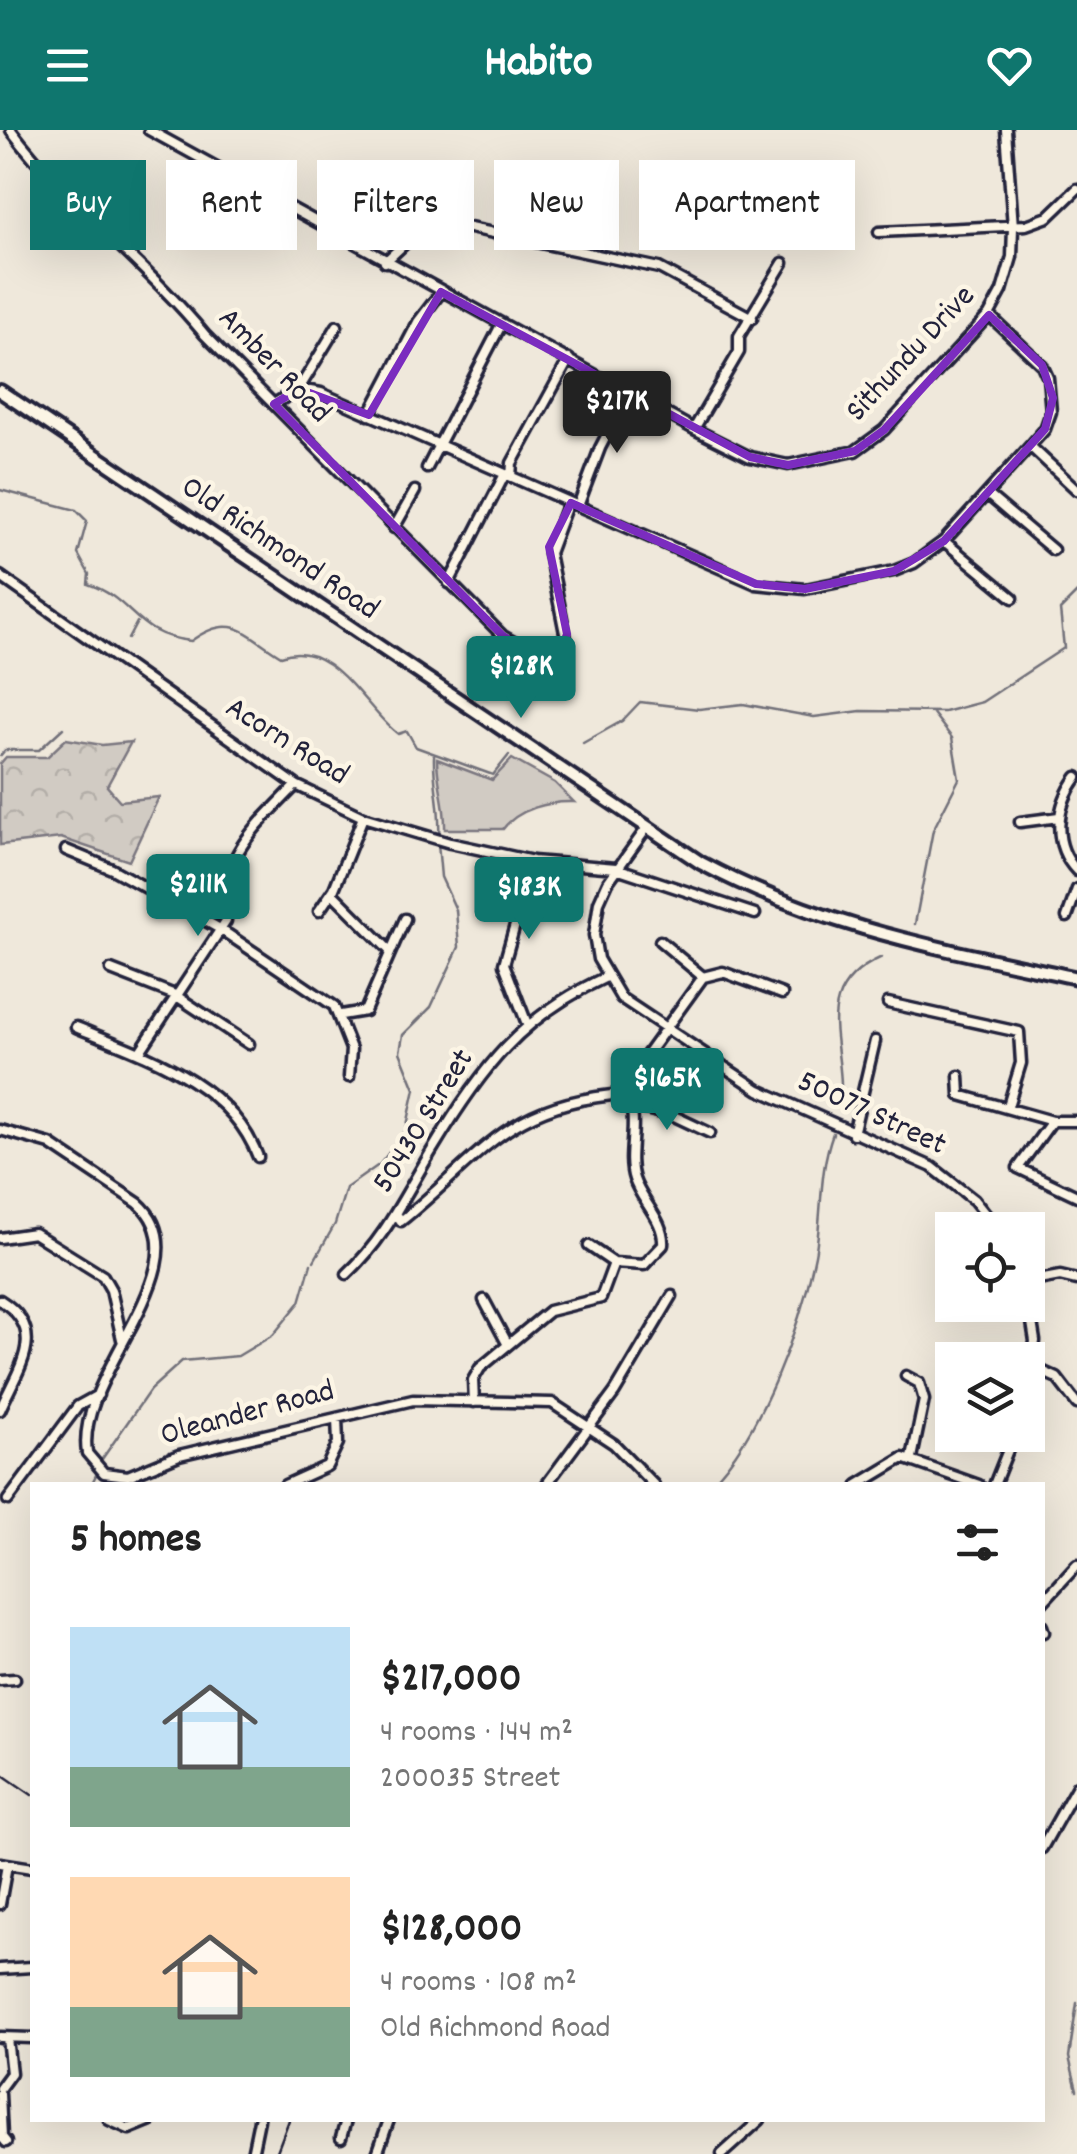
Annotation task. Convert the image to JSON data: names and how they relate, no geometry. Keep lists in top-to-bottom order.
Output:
{
  "streets": {
    "street": [
      "Sithundu Drive",
      "Amber Road",
      "Old Richmond Road",
      "Acorn Road",
      "50077 Street",
      "50430 Street",
      "Oleander Road"
    ]
  },
  "crossings": [
    ["50077 Street", "50430 Street"]
  ],
  "page": {
    "header": "Habito",
    "chip": [
      "Buy",
      "Rent",
      "Filters",
      "New",
      "Apartment"
    ],
    "price": [
      "$217K",
      "$128K",
      "$211K",
      "$183K",
      "$165K"
    ],
    "heading": "5 homes",
    "list": [
      {
        "name": "$217,000",
        "note": "4 rooms · 144 m² · 200035 Street"
      },
      {
        "name": "$128,000",
        "note": "4 rooms · 108 m² · Old Richmond Road"
      }
    ]
  }
}
